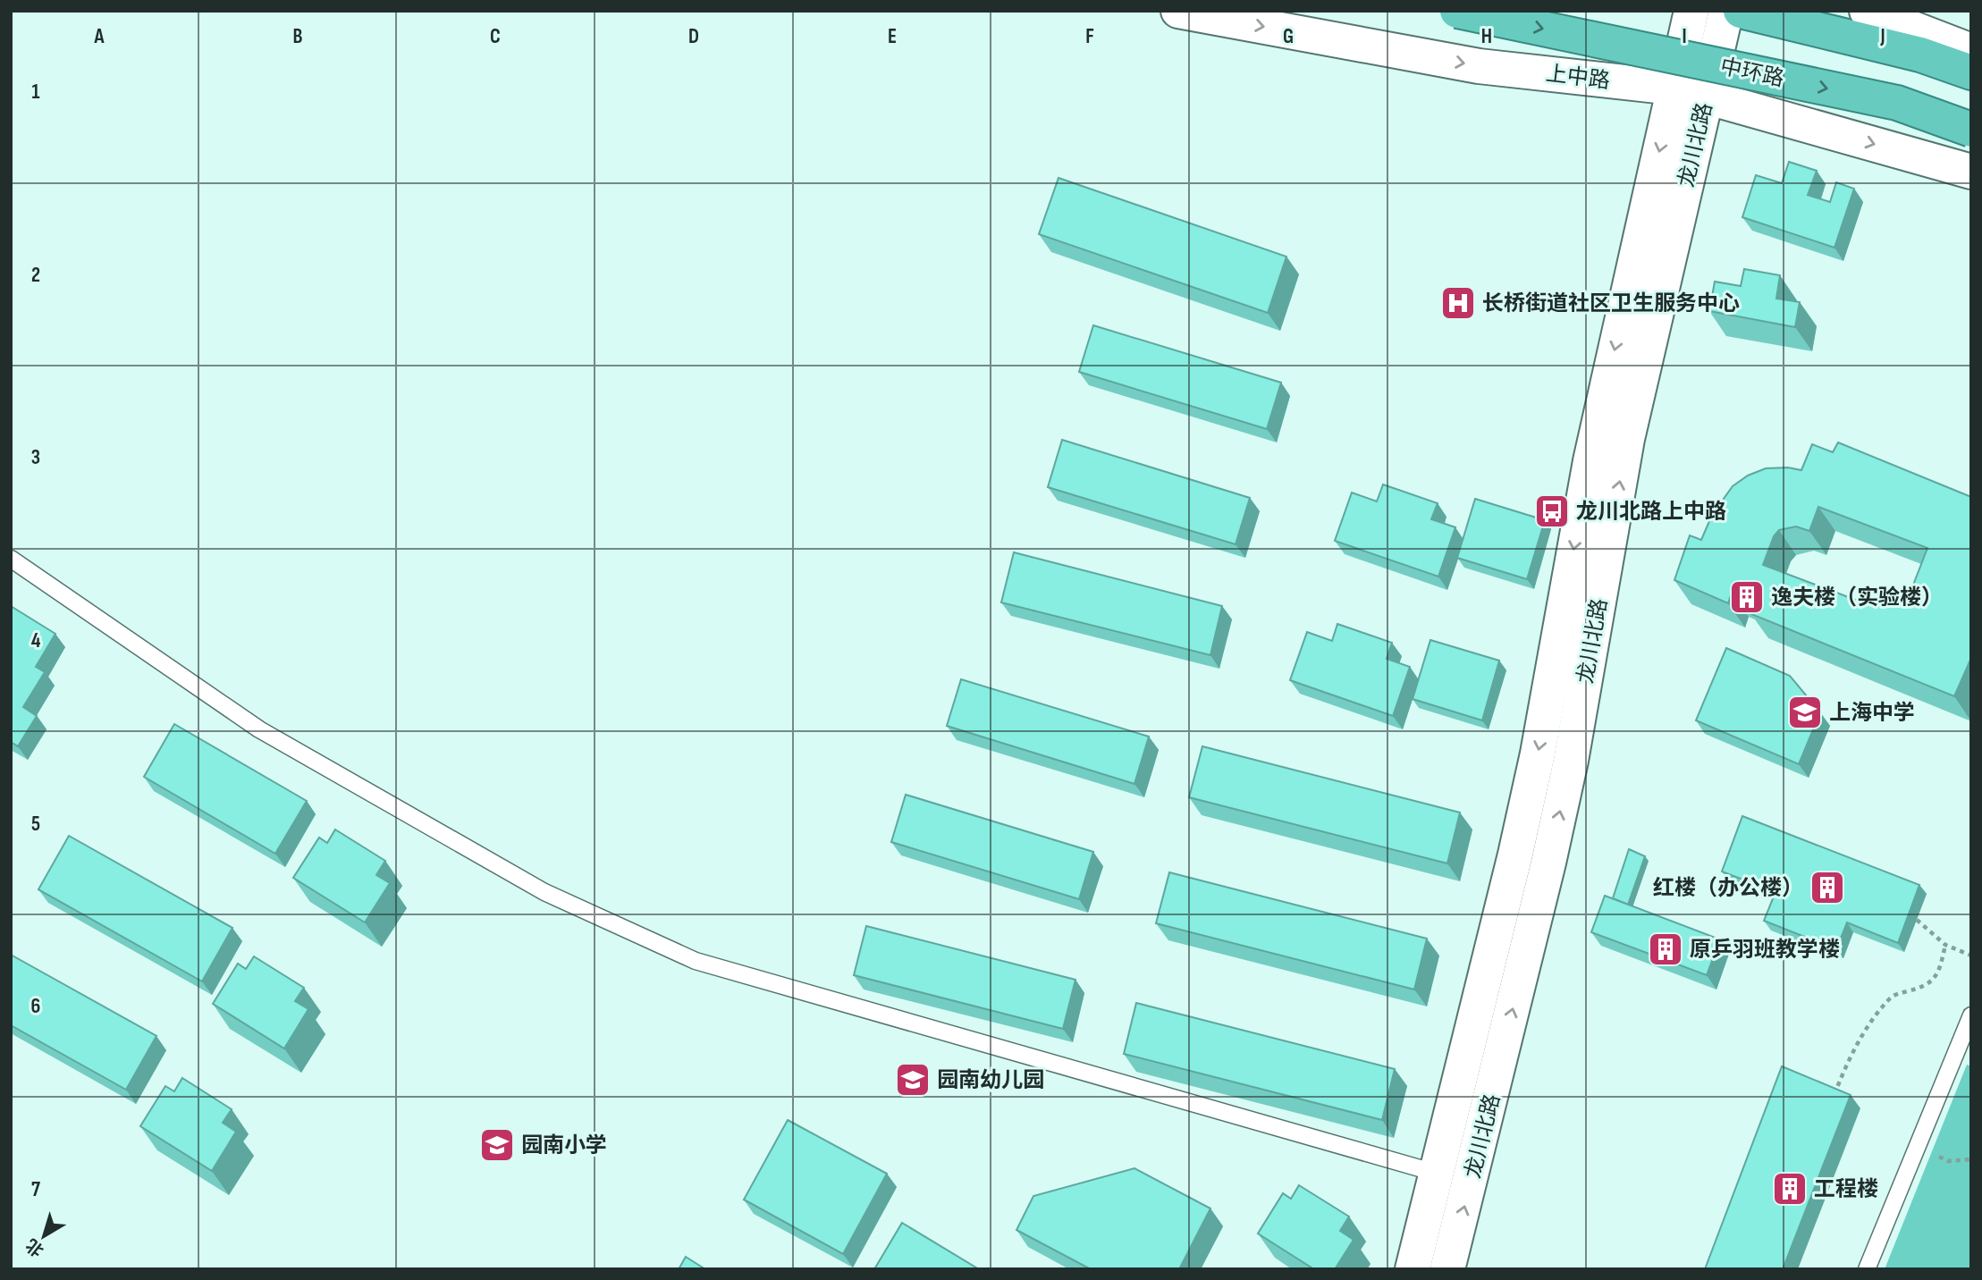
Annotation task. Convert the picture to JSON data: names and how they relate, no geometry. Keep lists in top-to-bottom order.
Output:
{
  "streets": {
    "highway": ["中环路"],
    "street": ["上中路", "龙川北路"]
  },
  "crossings": [
    ["上中路", "龙川北路"]
  ],
  "one_way": ["上中路"],
  "places": {
    "hospital": ["长桥街道社区卫生服务中心"],
    "bus stop": ["龙川北路上中路"],
    "building": [
      "逸夫楼（实验楼）",
      "红楼（办公楼）",
      "原乒羽班教学楼",
      "工程楼"
    ],
    "school or university": ["上海中学", "园南幼儿园", "园南小学"]
  },
  "north": "bottom left",
  "grid": {
    "columns": [
      "A",
      "B",
      "C",
      "D",
      "E",
      "F",
      "G",
      "H",
      "I",
      "J"
    ],
    "rows": [
      "1",
      "2",
      "3",
      "4",
      "5",
      "6",
      "7"
    ]
  }
}
